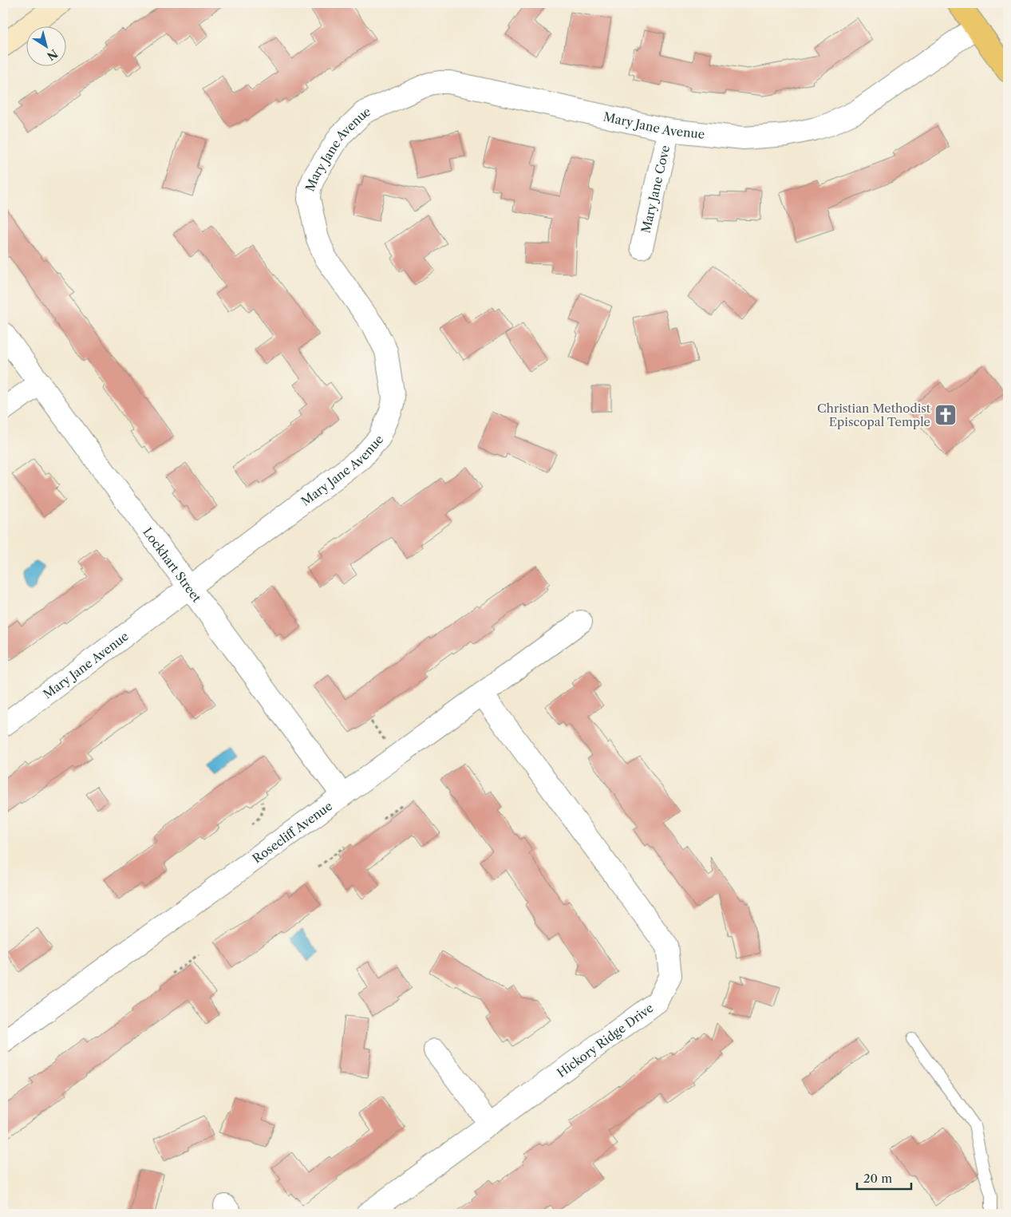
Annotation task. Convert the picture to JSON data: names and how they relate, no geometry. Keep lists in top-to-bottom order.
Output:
{
  "streets": {
    "street": [
      "Mary Jane Avenue",
      "Mary Jane Cove",
      "Lockhart Street",
      "Rosecliff Avenue",
      "Hickory Ridge Drive"
    ]
  },
  "crossings": [
    ["Mary Jane Avenue", "Mary Jane Cove"],
    ["Mary Jane Avenue", "Lockhart Street"],
    ["Lockhart Street", "Rosecliff Avenue"],
    ["Rosecliff Avenue", "Hickory Ridge Drive"]
  ],
  "places": {
    "church": ["Christian Methodist Episcopal Temple"]
  },
  "scale_bar": "20 m",
  "north": "bottom right"
}
